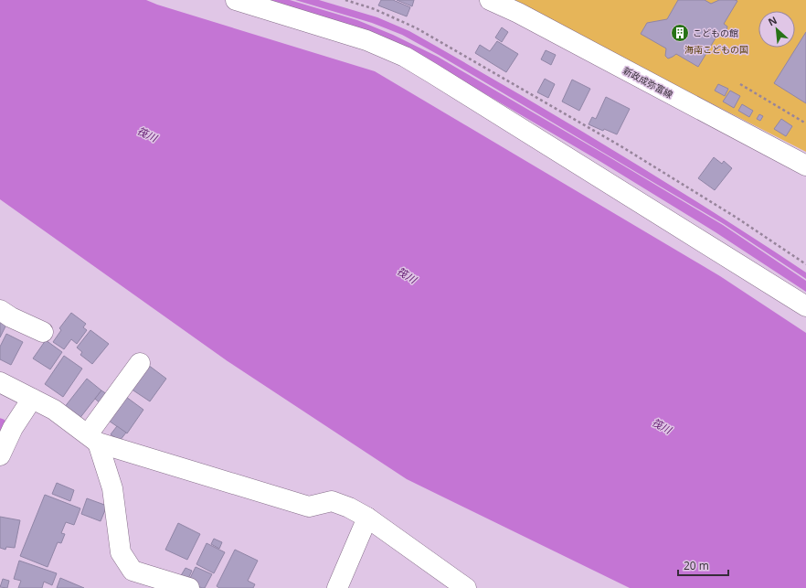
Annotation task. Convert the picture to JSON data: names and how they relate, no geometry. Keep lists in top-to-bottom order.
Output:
{
  "streets": {
    "street": ["新政成弥富線"]
  },
  "water": ["筏川"],
  "parks": ["海南こどもの国"],
  "places": {
    "building": ["こどもの館"]
  },
  "scale_bar": "20 m",
  "north": "top left"
}
